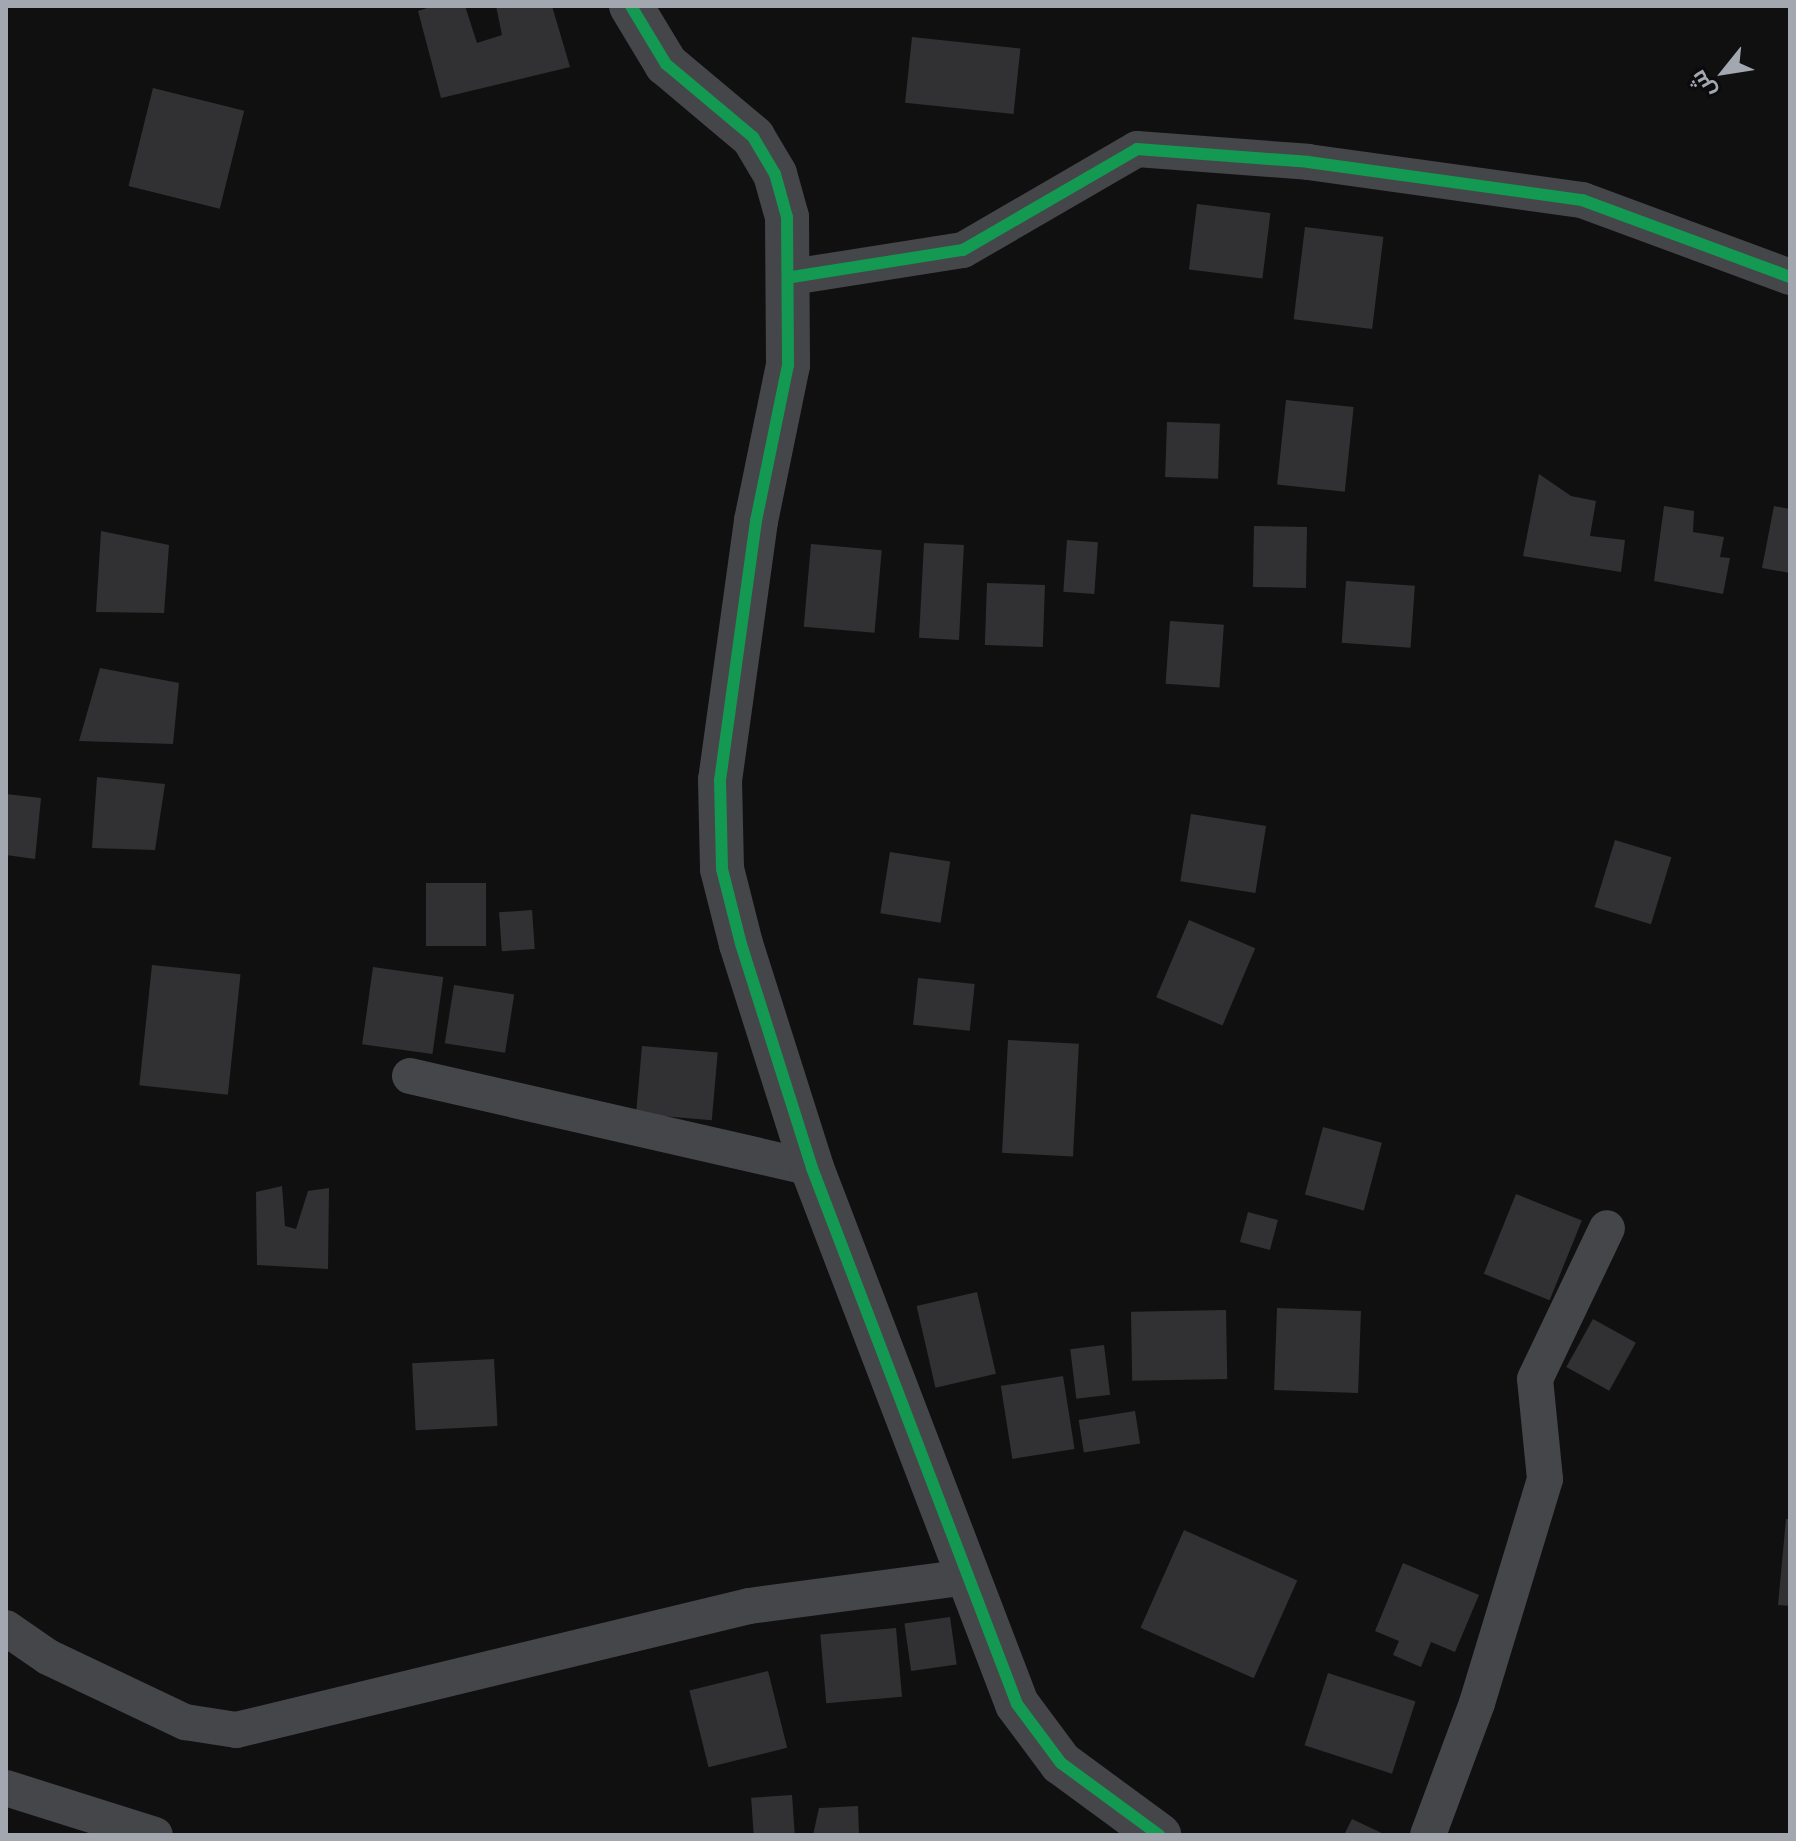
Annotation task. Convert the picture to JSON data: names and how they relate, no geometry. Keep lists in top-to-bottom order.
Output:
{
  "north": "bottom left"
}
